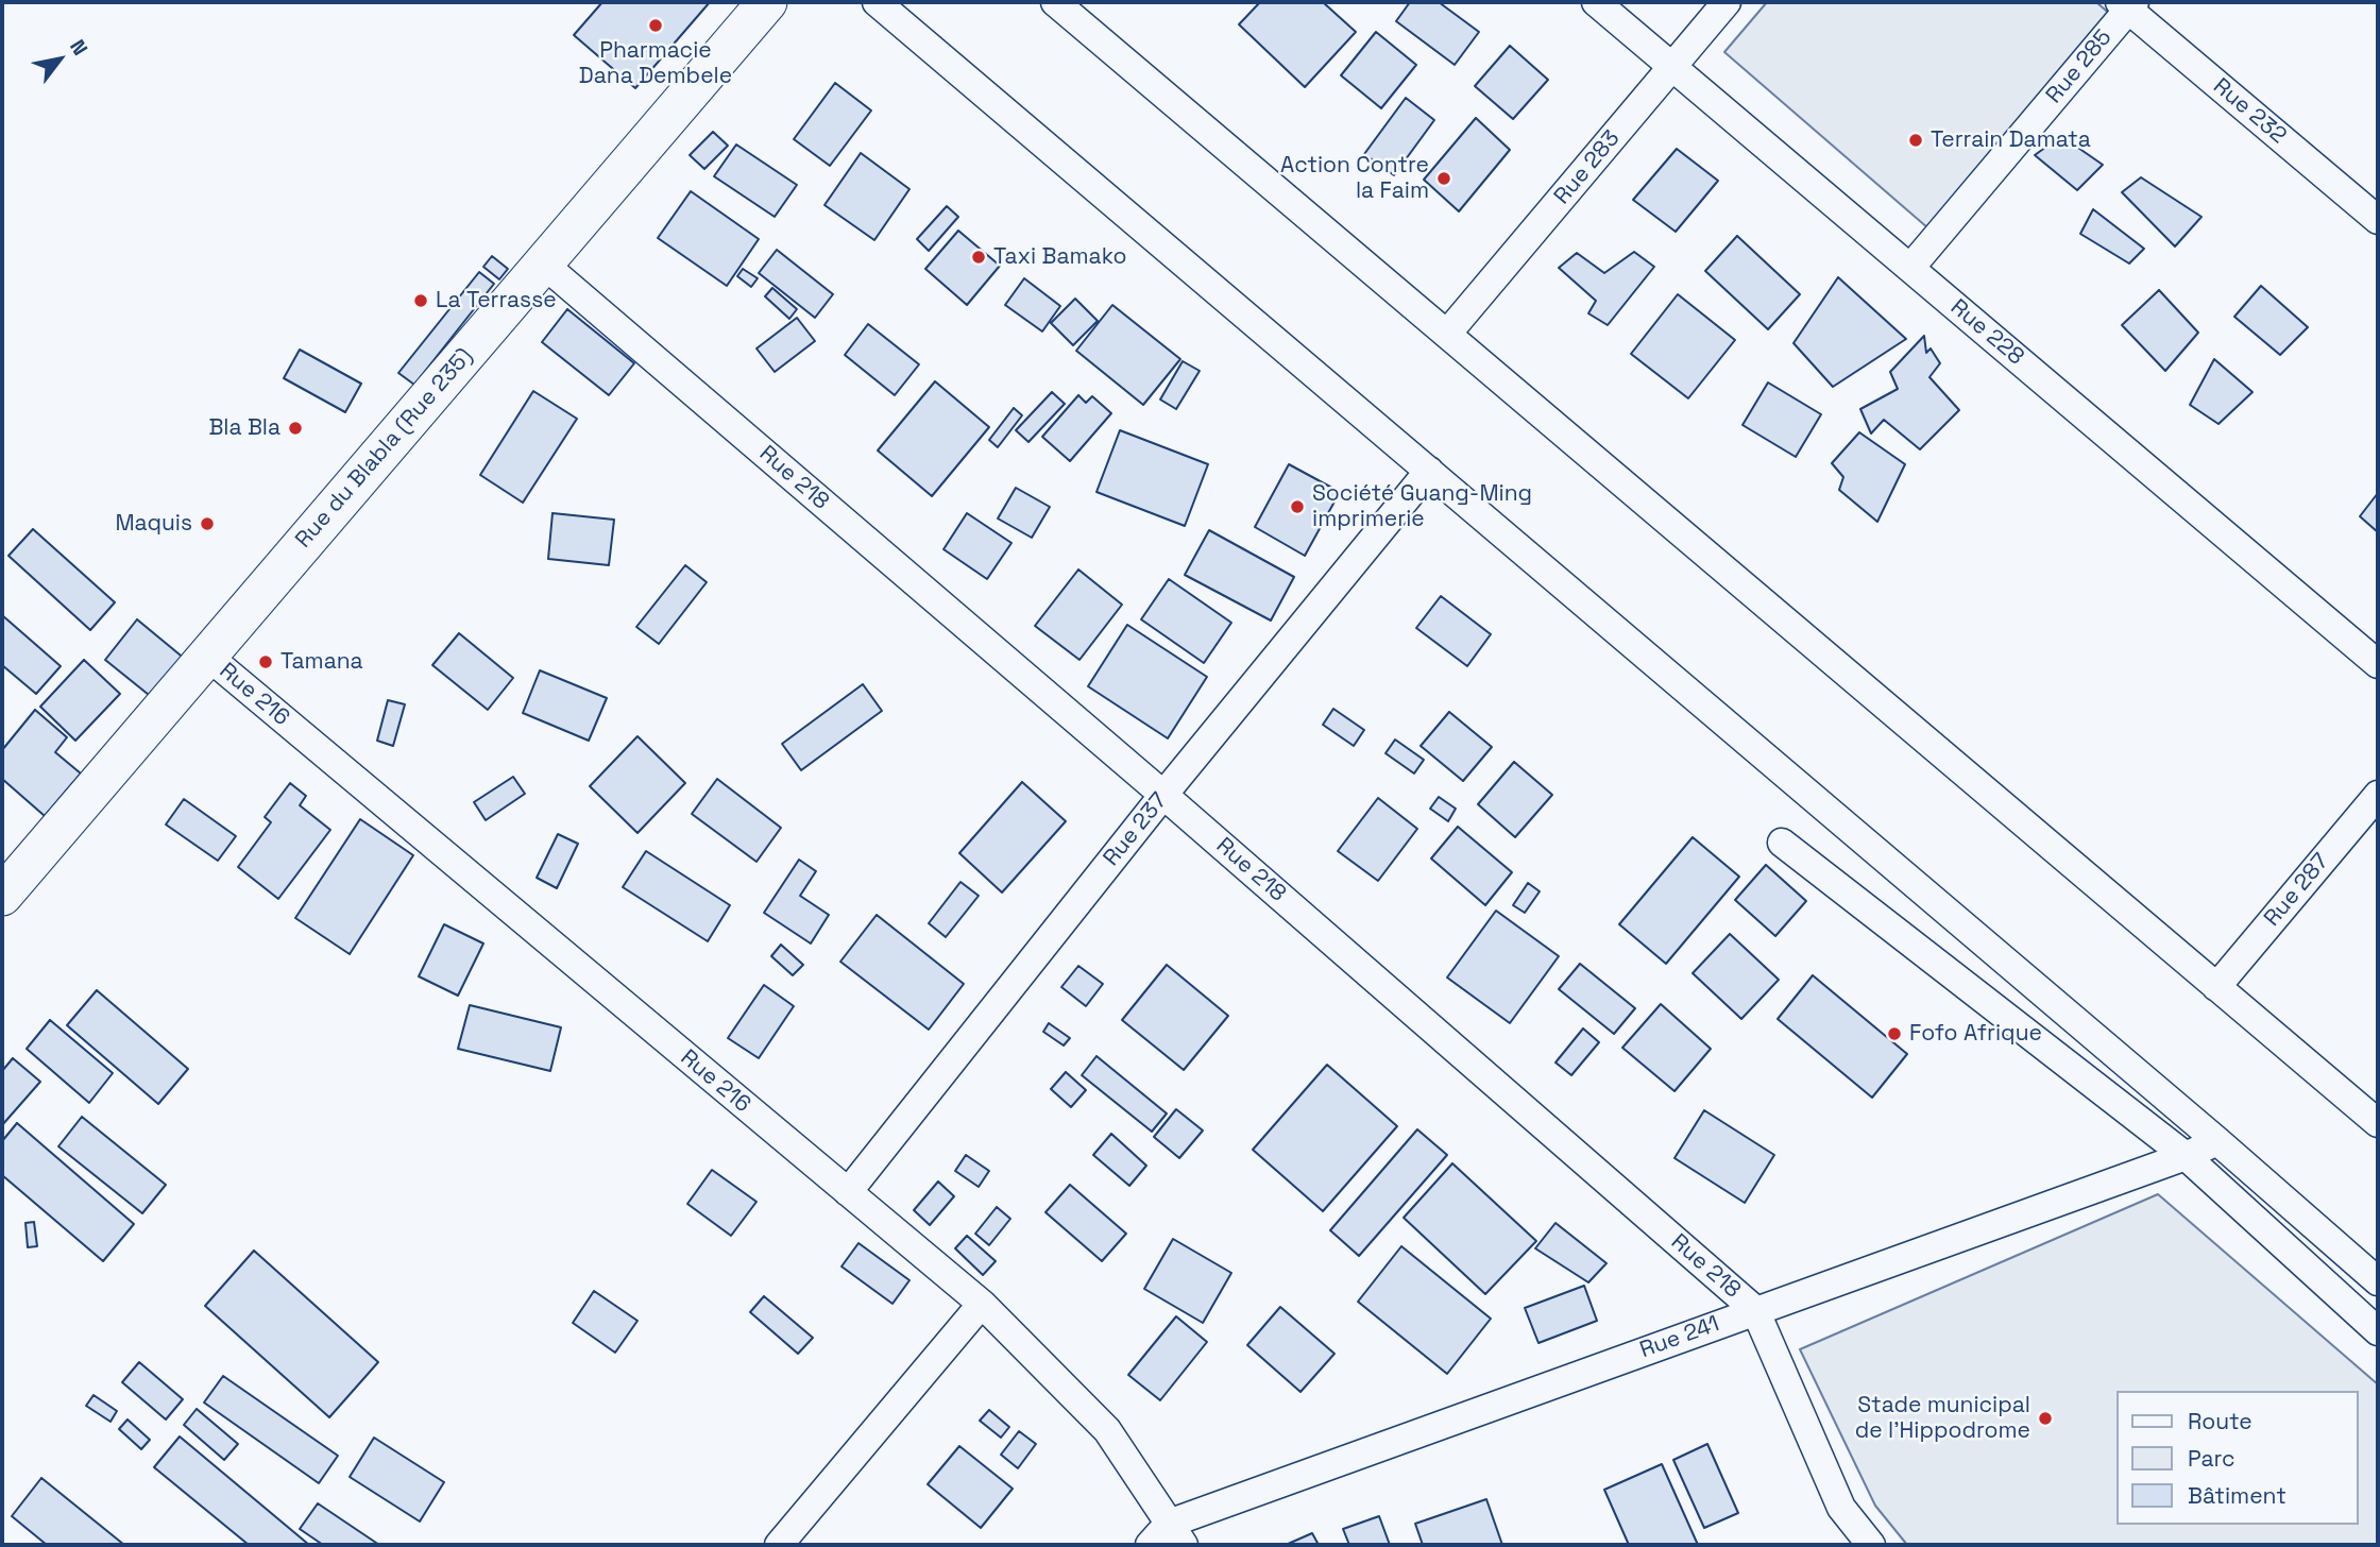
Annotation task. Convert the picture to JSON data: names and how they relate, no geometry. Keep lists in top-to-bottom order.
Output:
{
  "streets": {
    "street": [
      "Rue 285",
      "Rue 232",
      "Rue 283",
      "Rue 228",
      "Rue du Blabla (Rue 235)",
      "Rue 218",
      "Rue 216",
      "Rue 237",
      "Rue 287",
      "Rue 241"
    ]
  },
  "crossings": [
    ["Rue 285", "Rue 232"],
    ["Rue 285", "Rue 228"],
    ["Rue 283", "Rue 228"],
    ["Rue du Blabla (Rue 235)", "Rue 218"],
    ["Rue du Blabla (Rue 235)", "Rue 216"],
    ["Rue 218", "Rue 237"],
    ["Rue 218", "Rue 241"],
    ["Rue 216", "Rue 237"],
    ["Rue 216", "Rue 241"]
  ],
  "places": [
    "Pharmacie Dana Dembele",
    "Terrain Damata",
    "Action Contre la Faim",
    "Taxi Bamako",
    "La Terrasse",
    "Bla Bla",
    "Société Guang-Ming imprimerie",
    "Maquis",
    "Tamana",
    "Fofo Afrique",
    "Stade municipal de l'Hippodrome"
  ],
  "legend": ["Route", "Parc", "Bâtiment"],
  "north": "top right"
}
